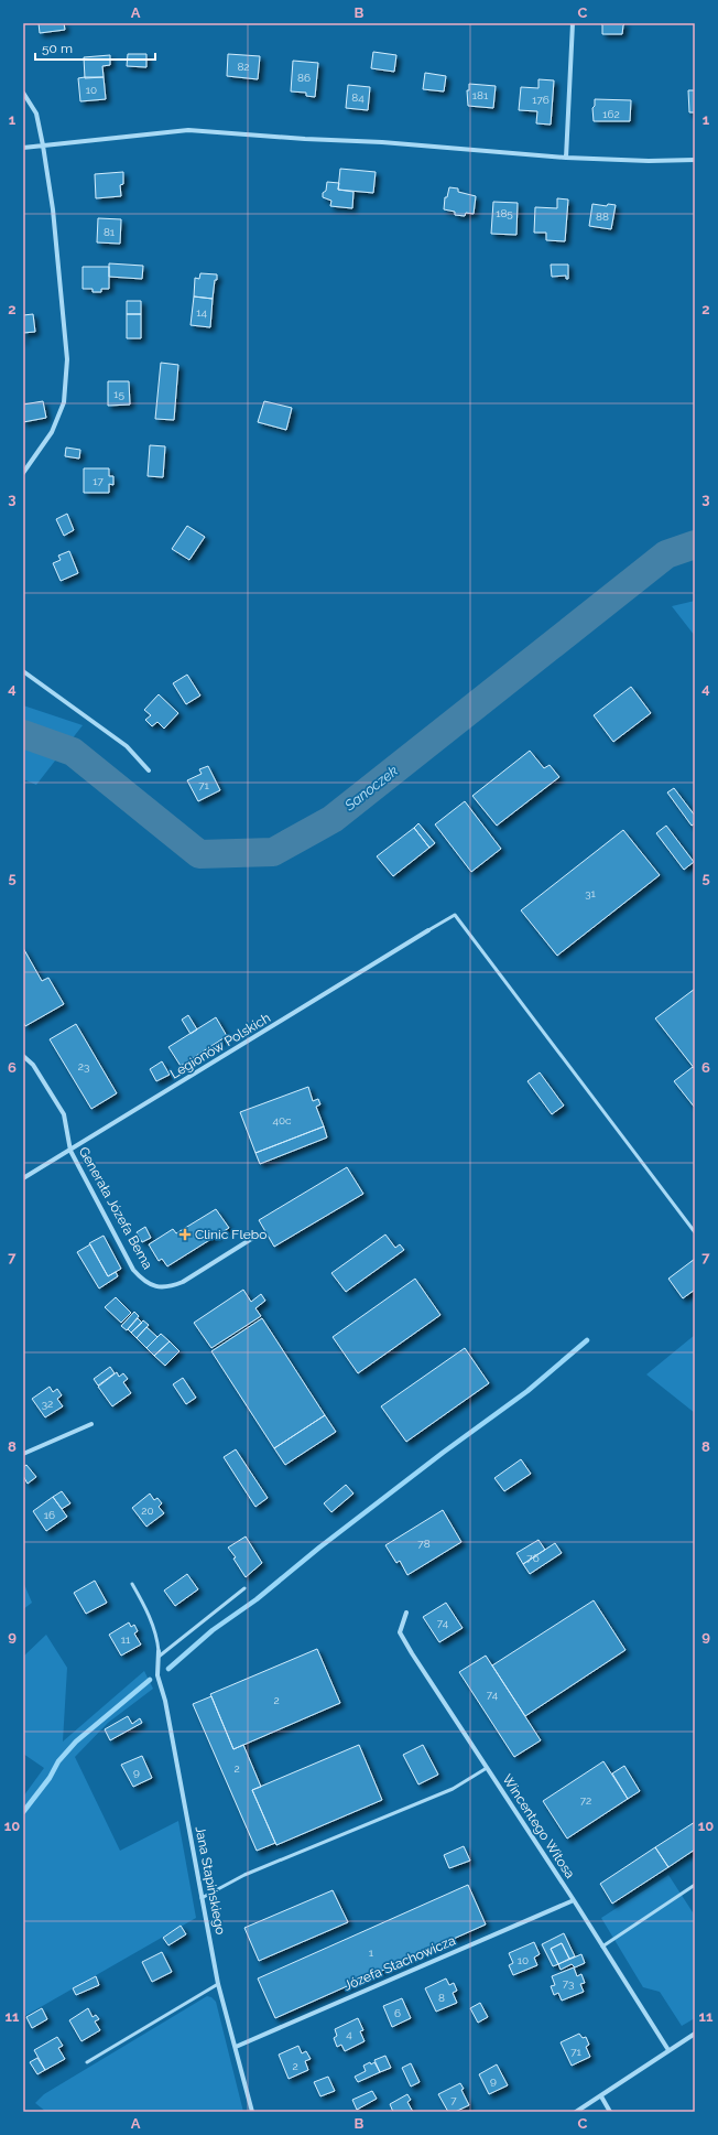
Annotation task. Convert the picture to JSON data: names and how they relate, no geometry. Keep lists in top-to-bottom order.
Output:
{
  "streets": {
    "street": [
      "Legionów Polskich",
      "Generała Józefa Bema",
      "Wincentego Witosa",
      "Jana Stapińskiego",
      "Józefa Stachowicza"
    ]
  },
  "crossings": [
    ["Legionów Polskich", "Generała Józefa Bema"],
    ["Wincentego Witosa", "Józefa Stachowicza"],
    ["Jana Stapińskiego", "Józefa Stachowicza"]
  ],
  "water": ["Sanoczek"],
  "places": {
    "health": ["Clinic Flebo"]
  },
  "house_numbers": [
    "82",
    "86",
    "10",
    "181",
    "84",
    "176",
    "162",
    "185",
    "88",
    "81",
    "14",
    "15",
    "17",
    "71",
    "31",
    "23",
    "40c",
    "32",
    "20",
    "16",
    "78",
    "76",
    "74",
    "11",
    "74",
    "2",
    "2",
    "9",
    "72",
    "1",
    "10",
    "73",
    "8",
    "6",
    "4",
    "71",
    "2",
    "9",
    "7"
  ],
  "scale_bar": "50 m",
  "grid": {
    "columns": ["A", "B", "C"],
    "rows": [
      "1",
      "2",
      "3",
      "4",
      "5",
      "6",
      "7",
      "8",
      "9",
      "10",
      "11"
    ]
  }
}
